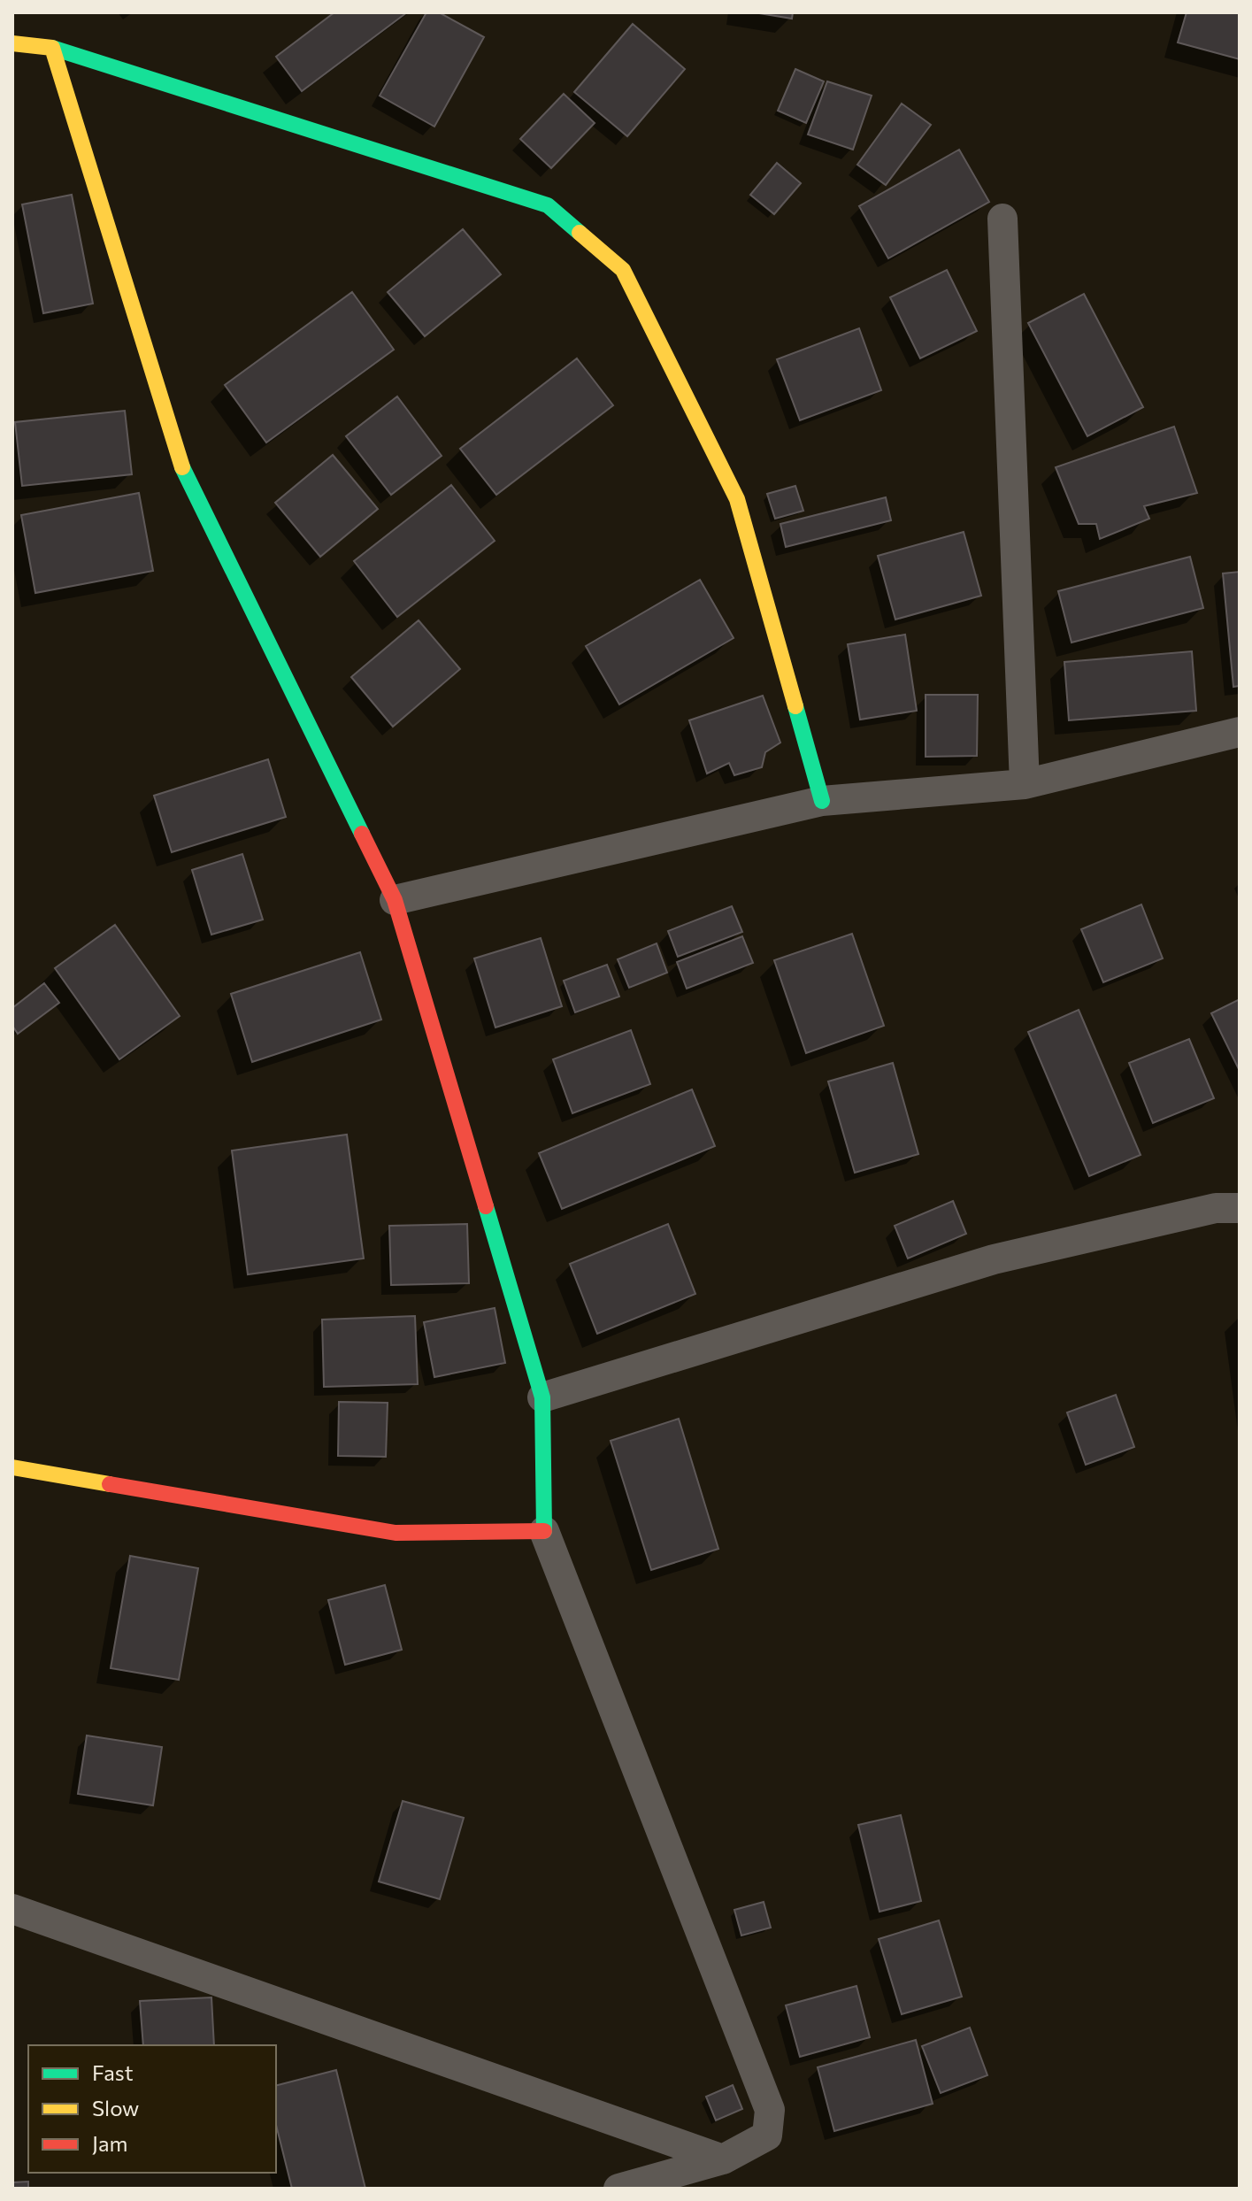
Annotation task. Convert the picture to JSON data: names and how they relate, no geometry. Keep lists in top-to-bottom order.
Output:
{
  "legend": ["Fast", "Slow", "Jam"]
}
